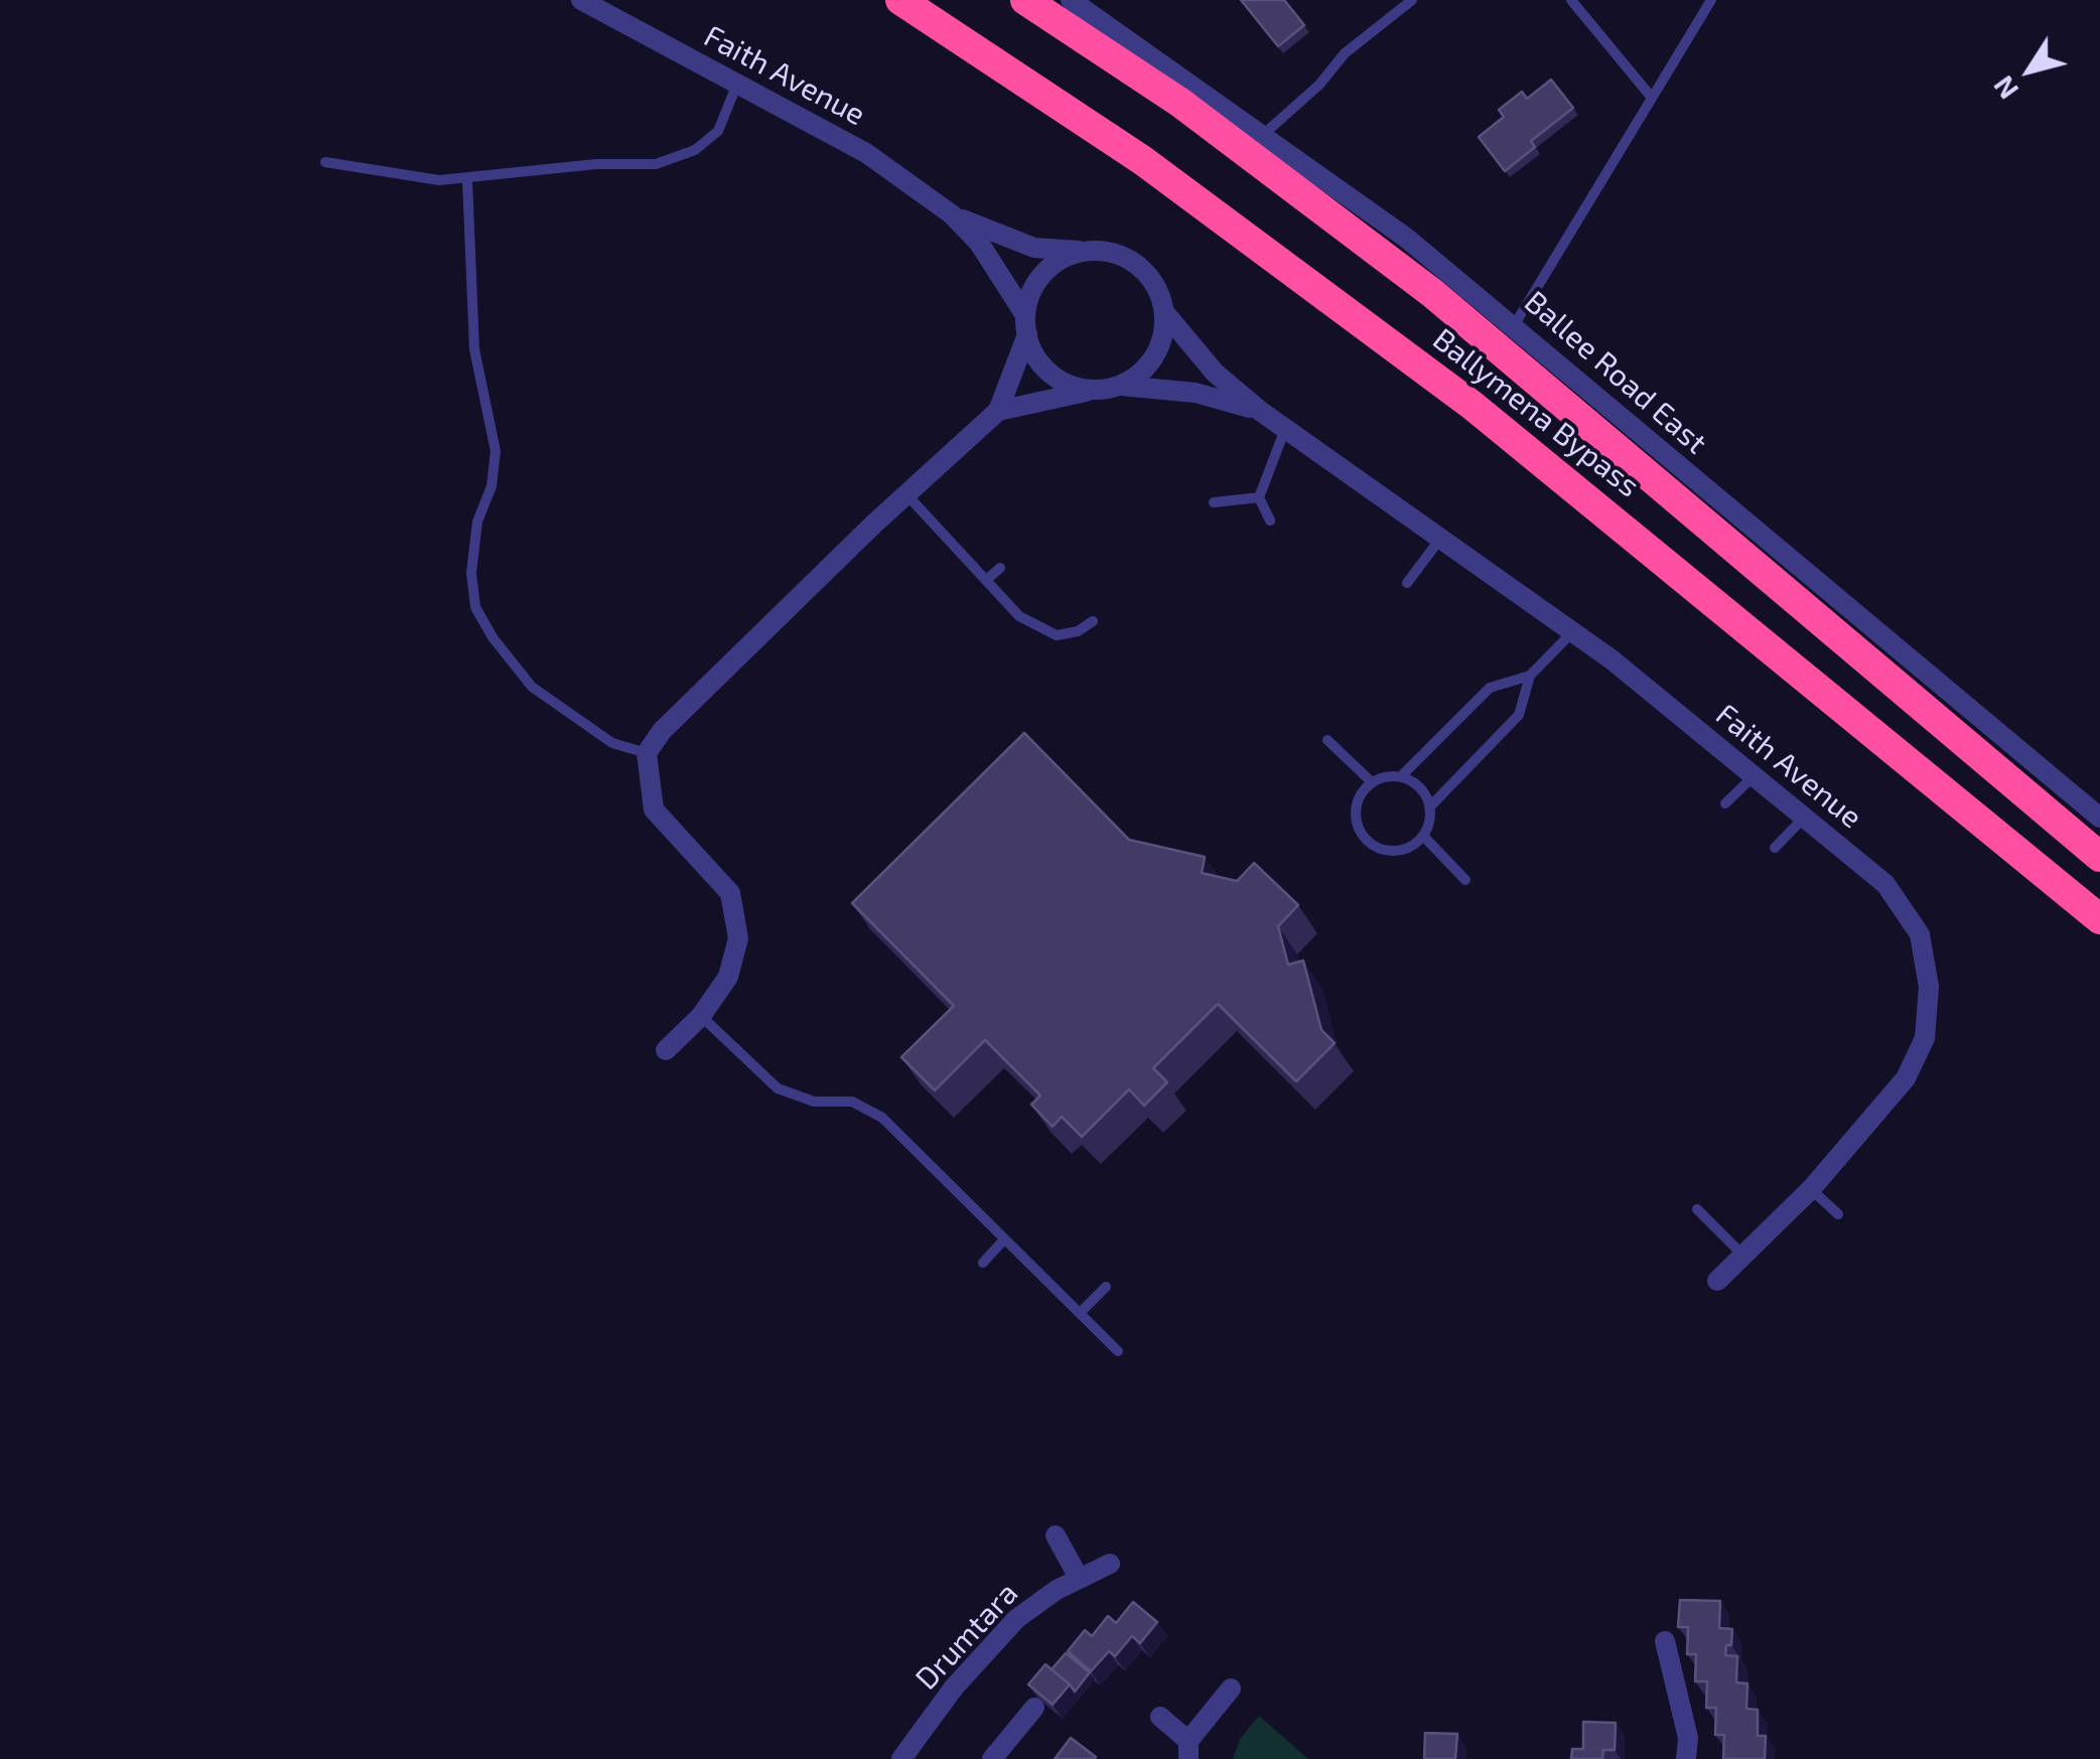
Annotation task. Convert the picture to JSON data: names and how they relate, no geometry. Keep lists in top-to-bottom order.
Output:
{
  "streets": {
    "highway": ["Ballymena Bypass"],
    "street": ["Faith Avenue", "Ballee Road East", "Drumtara"]
  },
  "north": "bottom left"
}
